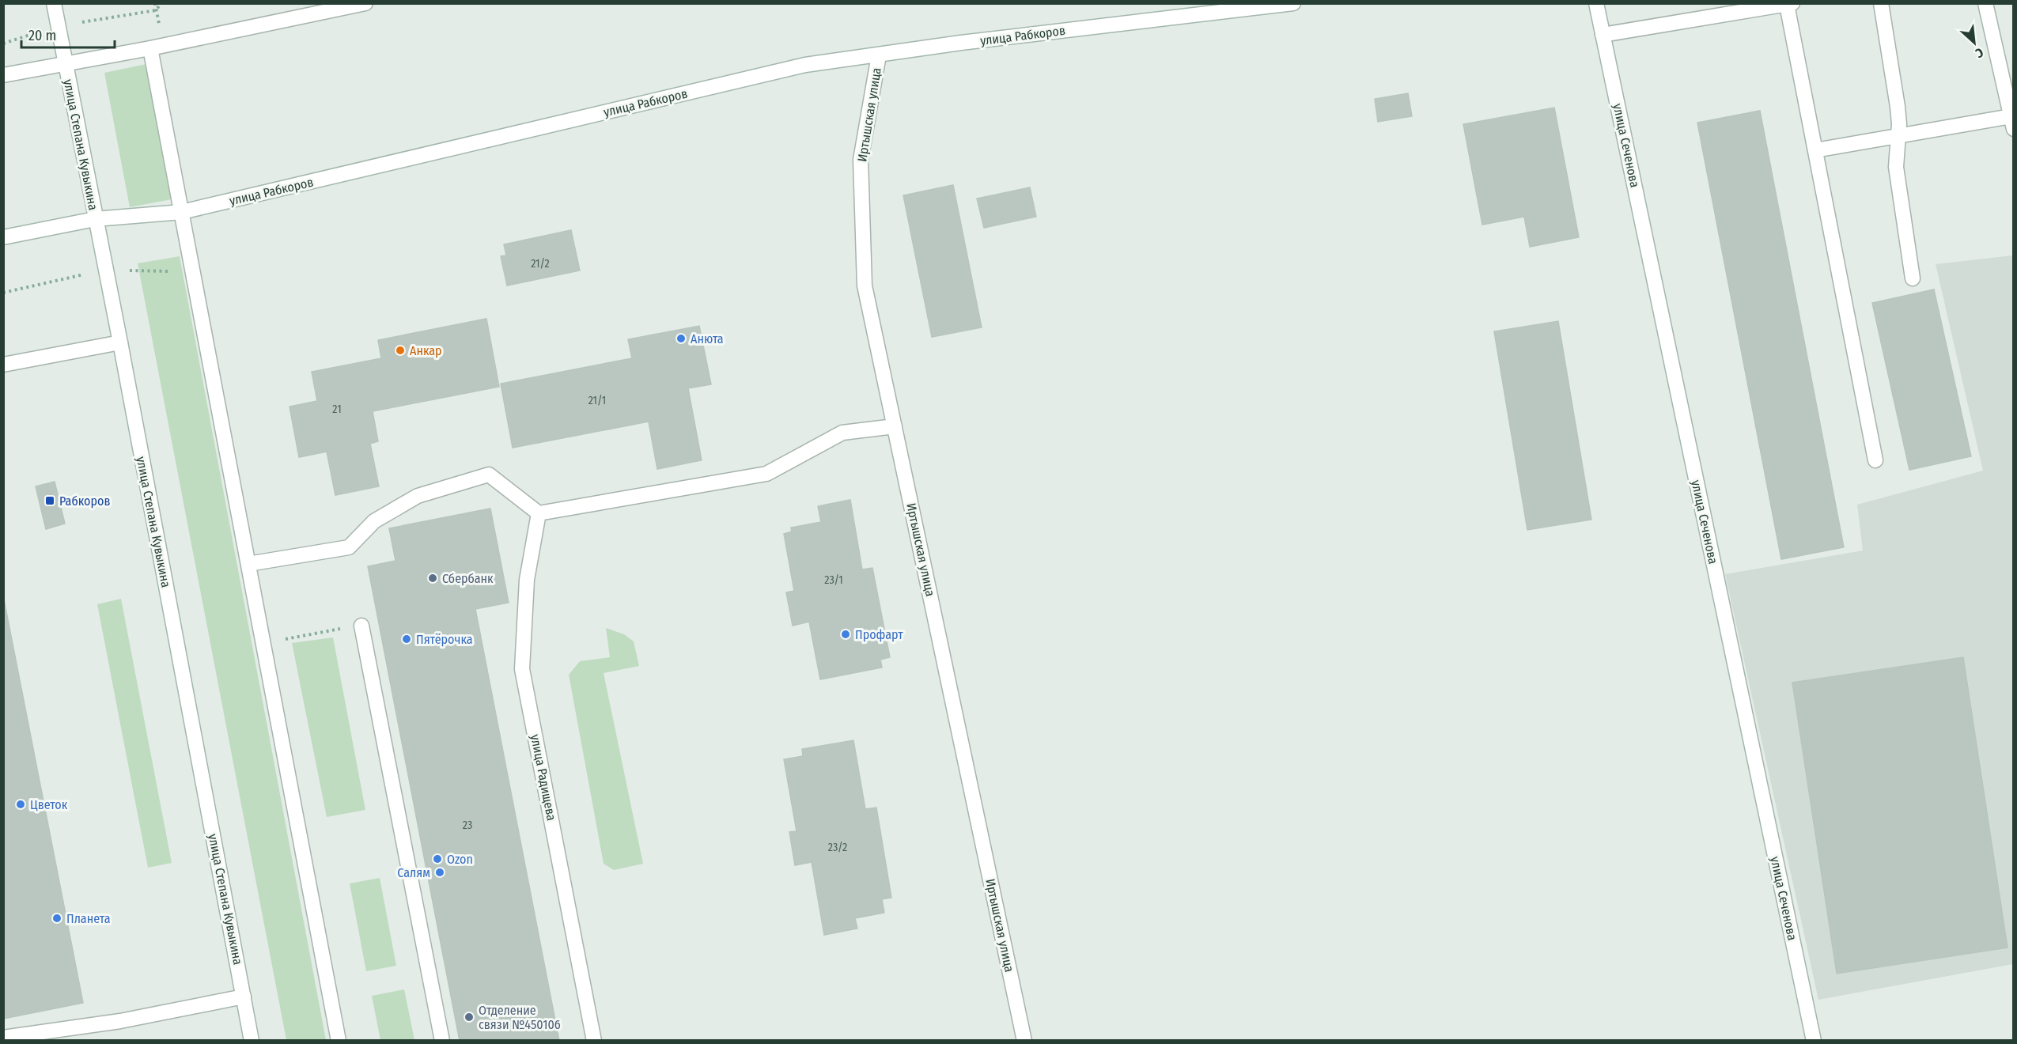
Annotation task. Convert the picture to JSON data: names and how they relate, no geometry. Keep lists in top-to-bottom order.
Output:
{
  "streets": {
    "street": [
      "улица Рабкоров",
      "Иртышская улица",
      "улица Степана Кувыкина",
      "улица Сеченова",
      "улица Радищева"
    ]
  },
  "crossings": [
    ["улица Рабкоров", "Иртышская улица"],
    ["улица Рабкоров", "улица Степана Кувыкина"]
  ],
  "places": {
    "other": [
      "Анюта",
      "Анкар",
      "Сбербанк",
      "Профарт",
      "Пятёрочка",
      "Цветок",
      "Ozon",
      "Салям",
      "Планета",
      "Отделение связи №450106"
    ],
    "transit": ["Рабкоров"]
  },
  "house_numbers": [
    "21/2",
    "21/1",
    "21",
    "23/1",
    "23",
    "23/2"
  ],
  "scale_bar": "20 m",
  "north": "bottom right"
}
